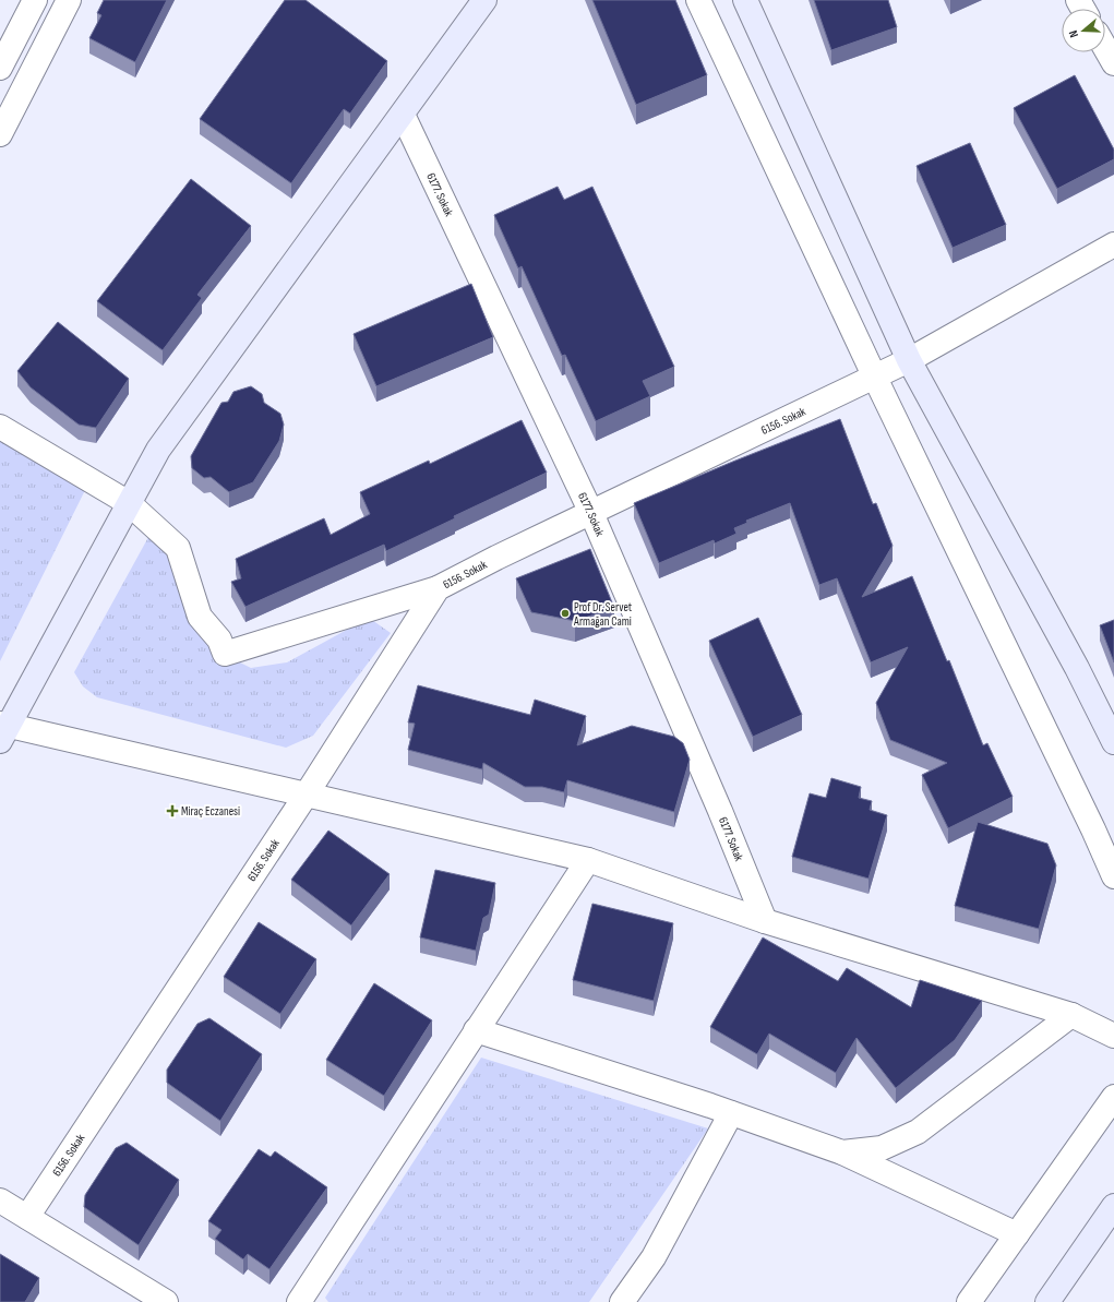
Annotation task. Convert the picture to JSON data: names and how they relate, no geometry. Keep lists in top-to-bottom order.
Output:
{
  "streets": {
    "street": ["6177. Sokak", "6156. Sokak"]
  },
  "crossings": [
    ["6177. Sokak", "6156. Sokak"]
  ],
  "places": {
    "other": ["Prof Dr. Servet Armağan Cami"],
    "health": ["Miraç Eczanesi"]
  },
  "north": "left"
}
